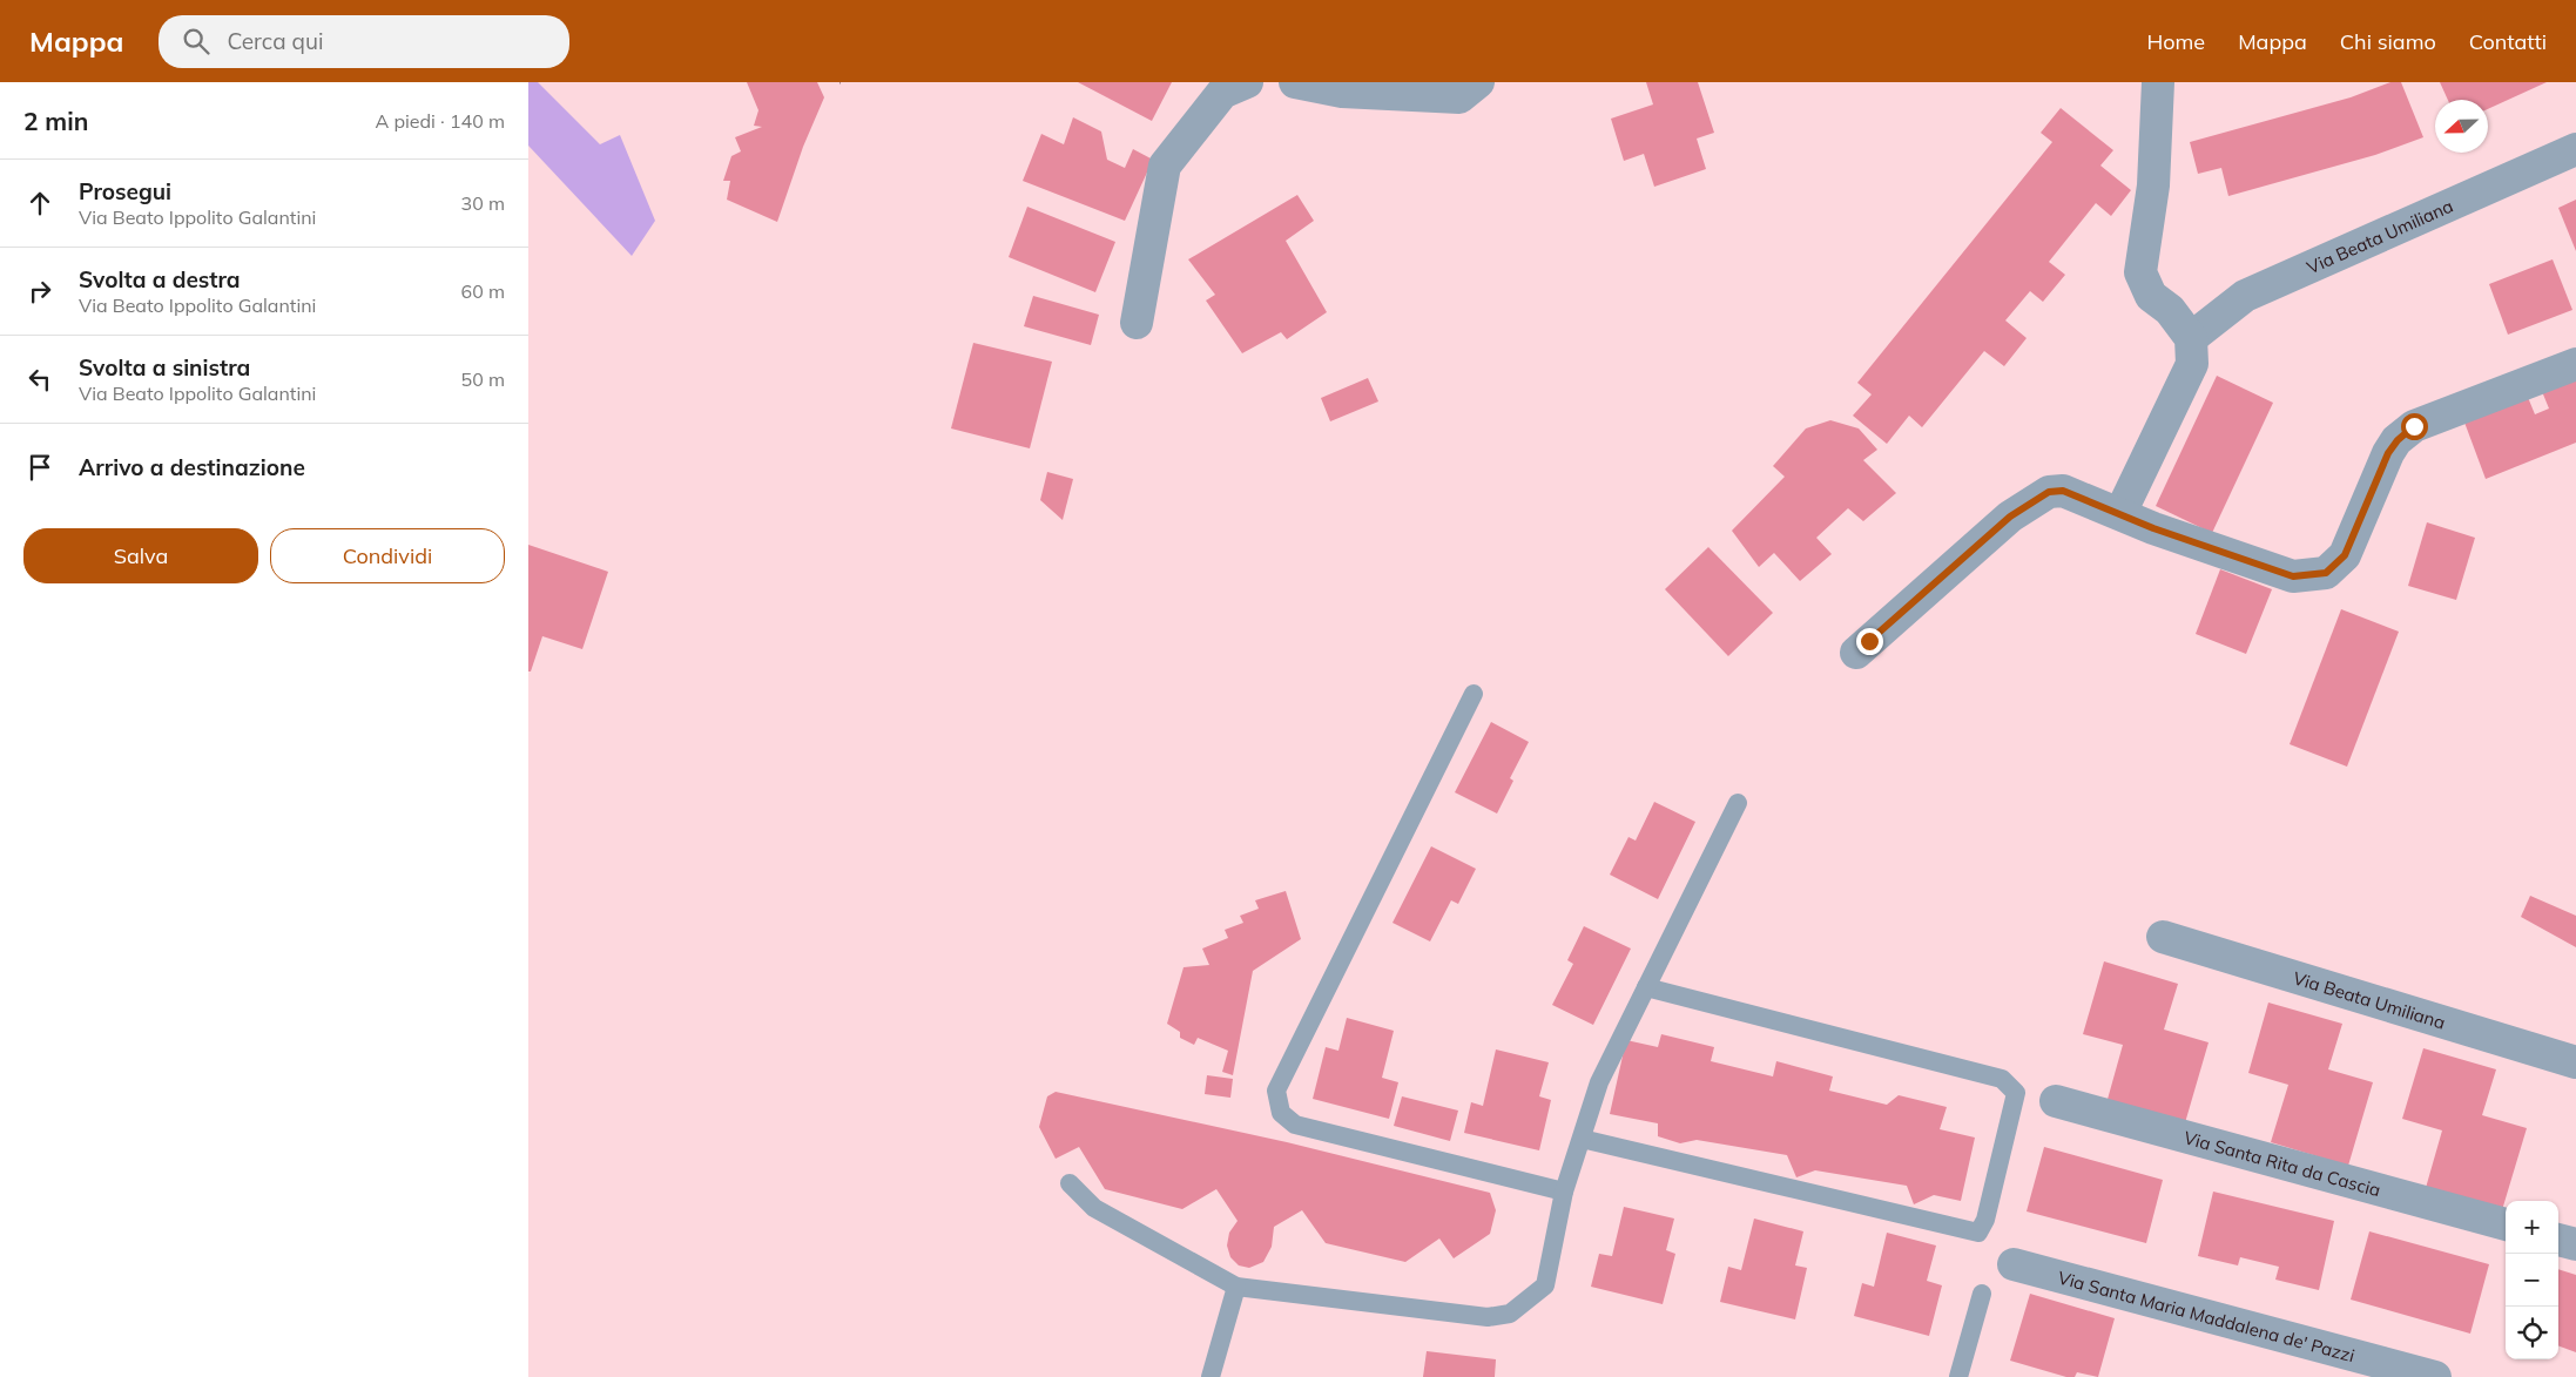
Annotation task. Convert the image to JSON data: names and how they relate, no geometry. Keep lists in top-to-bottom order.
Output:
{
  "streets": {
    "street": ["Via Beata Umiliana", "Via Santa Rita da Cascia", "Via Santa Maria Maddalena de' Pazzi"]
  },
  "north": "left",
  "page": {
    "header": "Mappa",
    "search": "Cerca qui",
    "nav": [
      "Home",
      "Mappa",
      "Chi siamo",
      "Contatti"
    ],
    "heading": ["2 min", "A piedi · 140 m"],
    "list": [
      ["Prosegui", "Via Beato Ippolito Galantini", "30 m"],
      ["Svolta a destra", "Via Beato Ippolito Galantini", "60 m"],
      ["Svolta a sinistra", "Via Beato Ippolito Galantini", "50 m"],
      "Arrivo a destinazione"
    ],
    "buttons": ["Salva", "Condividi"],
    "map_buttons": ["+", "−"]
  }
}
